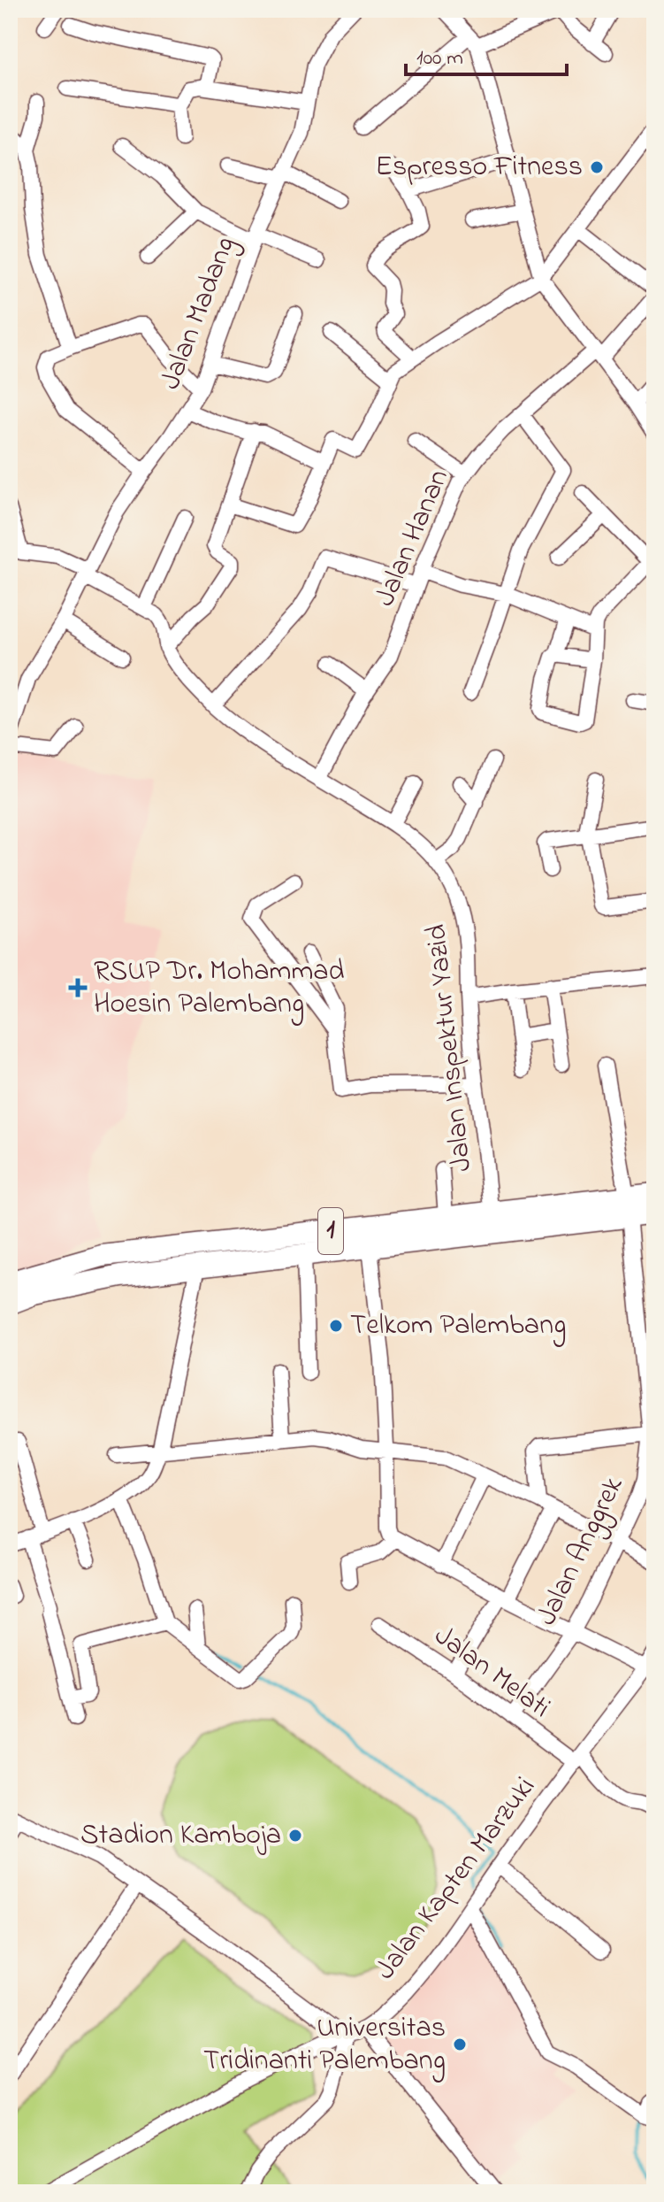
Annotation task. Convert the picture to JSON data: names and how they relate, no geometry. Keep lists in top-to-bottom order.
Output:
{
  "streets": {
    "highway": ["1"],
    "street": [
      "Jalan Madang",
      "Jalan Hanan",
      "Jalan Inspektur Yazid",
      "Jalan Anggrek",
      "Jalan Melati",
      "Jalan Kapten Marzuki"
    ]
  },
  "crossings": [
    ["Jalan Hanan", "Jalan Inspektur Yazid"],
    ["Jalan Inspektur Yazid", "1"],
    ["1", "Jalan Anggrek"],
    ["Jalan Anggrek", "Jalan Melati"],
    ["Jalan Melati", "Jalan Kapten Marzuki"]
  ],
  "places": {
    "other": [
      "Espresso Fitness",
      "Telkom Palembang",
      "Stadion Kamboja",
      "Universitas Tridinanti Palembang"
    ],
    "health": ["RSUP Dr. Mohammad Hoesin Palembang"]
  },
  "scale_bar": "100 m"
}
